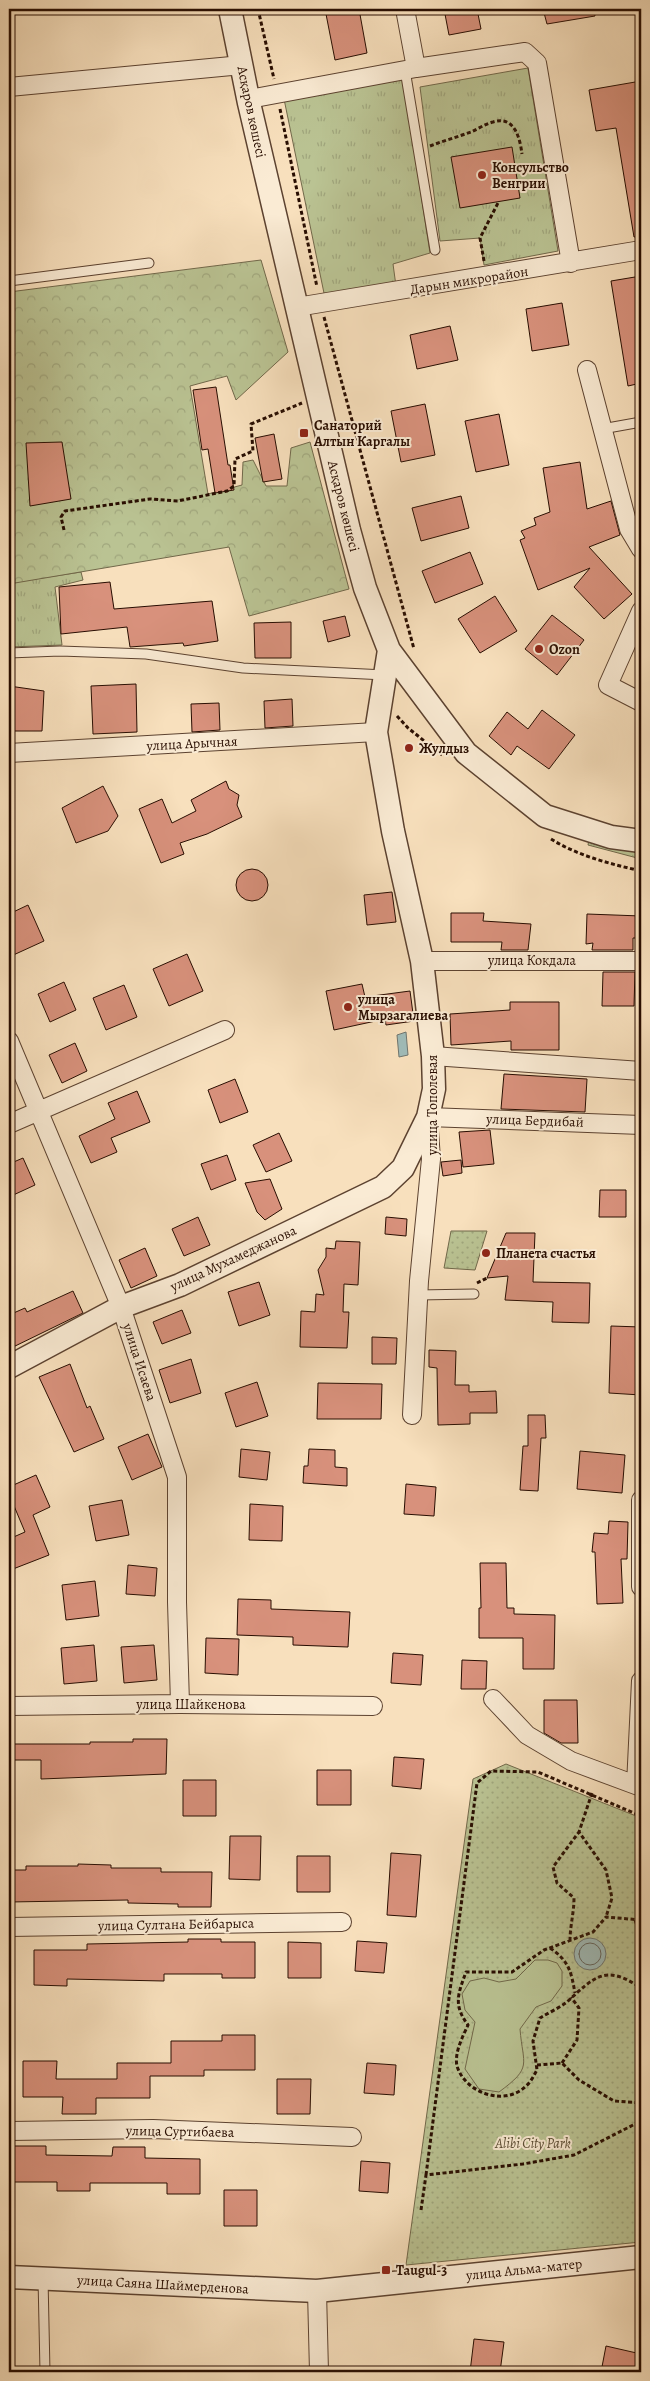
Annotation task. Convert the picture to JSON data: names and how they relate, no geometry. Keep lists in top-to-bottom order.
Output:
{
  "streets": {
    "street": [
      "Асқаров көшесі",
      "Дарын микрорайон",
      "улица Арычная",
      "улица Кокдала",
      "улица Тополевая",
      "улица Бердибай",
      "улица Мухамеджанова",
      "улица Исаева",
      "улица Шайкенова",
      "улица Султана Бейбарыса",
      "улица Суртибаева",
      "улица Альма-матер",
      "улица Саяна Шаймерденова"
    ]
  },
  "crossings": [
    ["Асқаров көшесі", "Дарын микрорайон"],
    ["Асқаров көшесі", "улица Тополевая"],
    ["улица Арычная", "улица Тополевая"],
    ["улица Кокдала", "улица Тополевая"],
    ["улица Тополевая", "улица Бердибай"],
    ["улица Тополевая", "улица Мухамеджанова"],
    ["улица Бердибай", "улица Мухамеджанова"],
    ["улица Мухамеджанова", "улица Исаева"],
    ["улица Исаева", "улица Шайкенова"],
    ["улица Альма-матер", "улица Саяна Шаймерденова"]
  ],
  "parks": ["Alibi City Park"],
  "places": {
    "other": [
      "Консульство Венгрии",
      "Ozon",
      "Жулдыз",
      "улица Мырзагалиева",
      "Планета счастья"
    ],
    "transit": ["Санаторий Алтын Каргалы", "Taugul-3"]
  }
}
